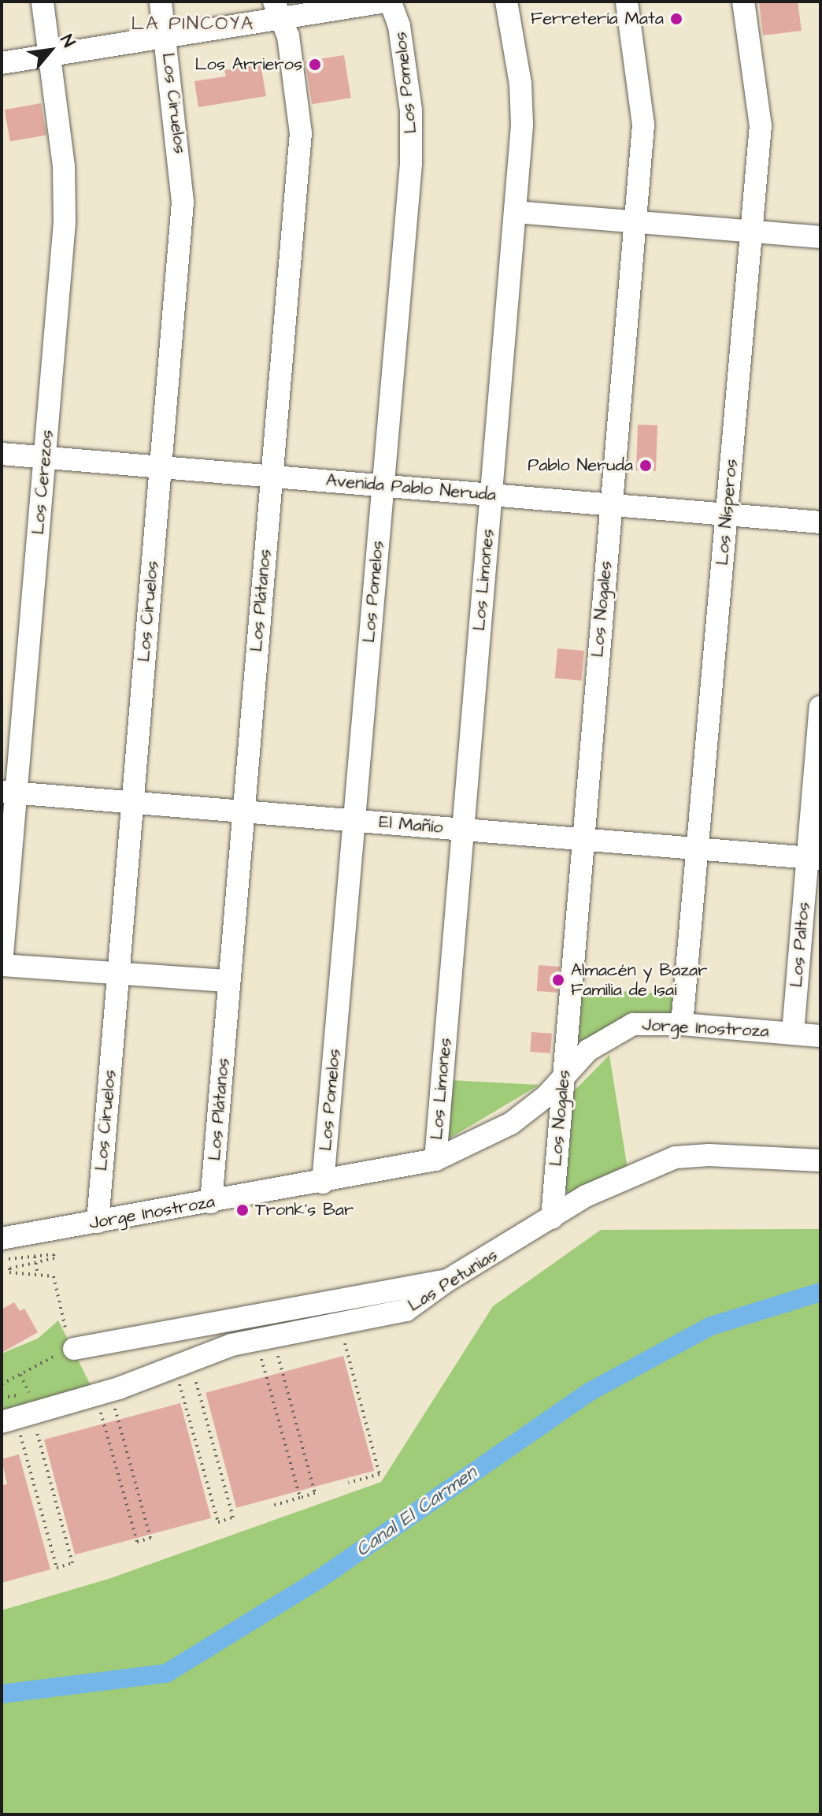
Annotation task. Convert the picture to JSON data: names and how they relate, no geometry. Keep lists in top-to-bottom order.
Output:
{
  "streets": {
    "street": [
      "Los Pomelos",
      "Los Ciruelos",
      "Los Cerezos",
      "Avenida Pablo Neruda",
      "Los Nísperos",
      "Los Limones",
      "Los Plátanos",
      "Los Nogales",
      "El Mañío",
      "Los Paltos",
      "Jorge Inostroza",
      "Las Petunias"
    ]
  },
  "crossings": [
    ["Los Pomelos", "Avenida Pablo Neruda"],
    ["Los Pomelos", "El Mañío"],
    ["Los Pomelos", "Jorge Inostroza"],
    ["Los Ciruelos", "Avenida Pablo Neruda"],
    ["Los Ciruelos", "El Mañío"],
    ["Los Ciruelos", "Jorge Inostroza"],
    ["Los Cerezos", "Avenida Pablo Neruda"],
    ["Los Cerezos", "El Mañío"],
    ["Avenida Pablo Neruda", "Los Nísperos"],
    ["Avenida Pablo Neruda", "Los Limones"],
    ["Avenida Pablo Neruda", "Los Plátanos"],
    ["Avenida Pablo Neruda", "Los Nogales"],
    ["Los Nísperos", "El Mañío"],
    ["Los Nísperos", "Jorge Inostroza"],
    ["Los Limones", "El Mañío"],
    ["Los Limones", "Jorge Inostroza"],
    ["Los Plátanos", "El Mañío"],
    ["Los Plátanos", "Jorge Inostroza"],
    ["Los Nogales", "El Mañío"],
    ["Los Nogales", "Jorge Inostroza"],
    ["Los Nogales", "Las Petunias"],
    ["El Mañío", "Los Paltos"],
    ["Los Paltos", "Jorge Inostroza"]
  ],
  "districts": ["LA PINCOYA"],
  "water": ["Canal El Carmen"],
  "places": [
    "Ferretería Mata",
    "Los Arrieros",
    "Pablo Neruda",
    "Almacén y Bazar Familia de Isai",
    "Tronk's Bar"
  ],
  "north": "top right"
}
